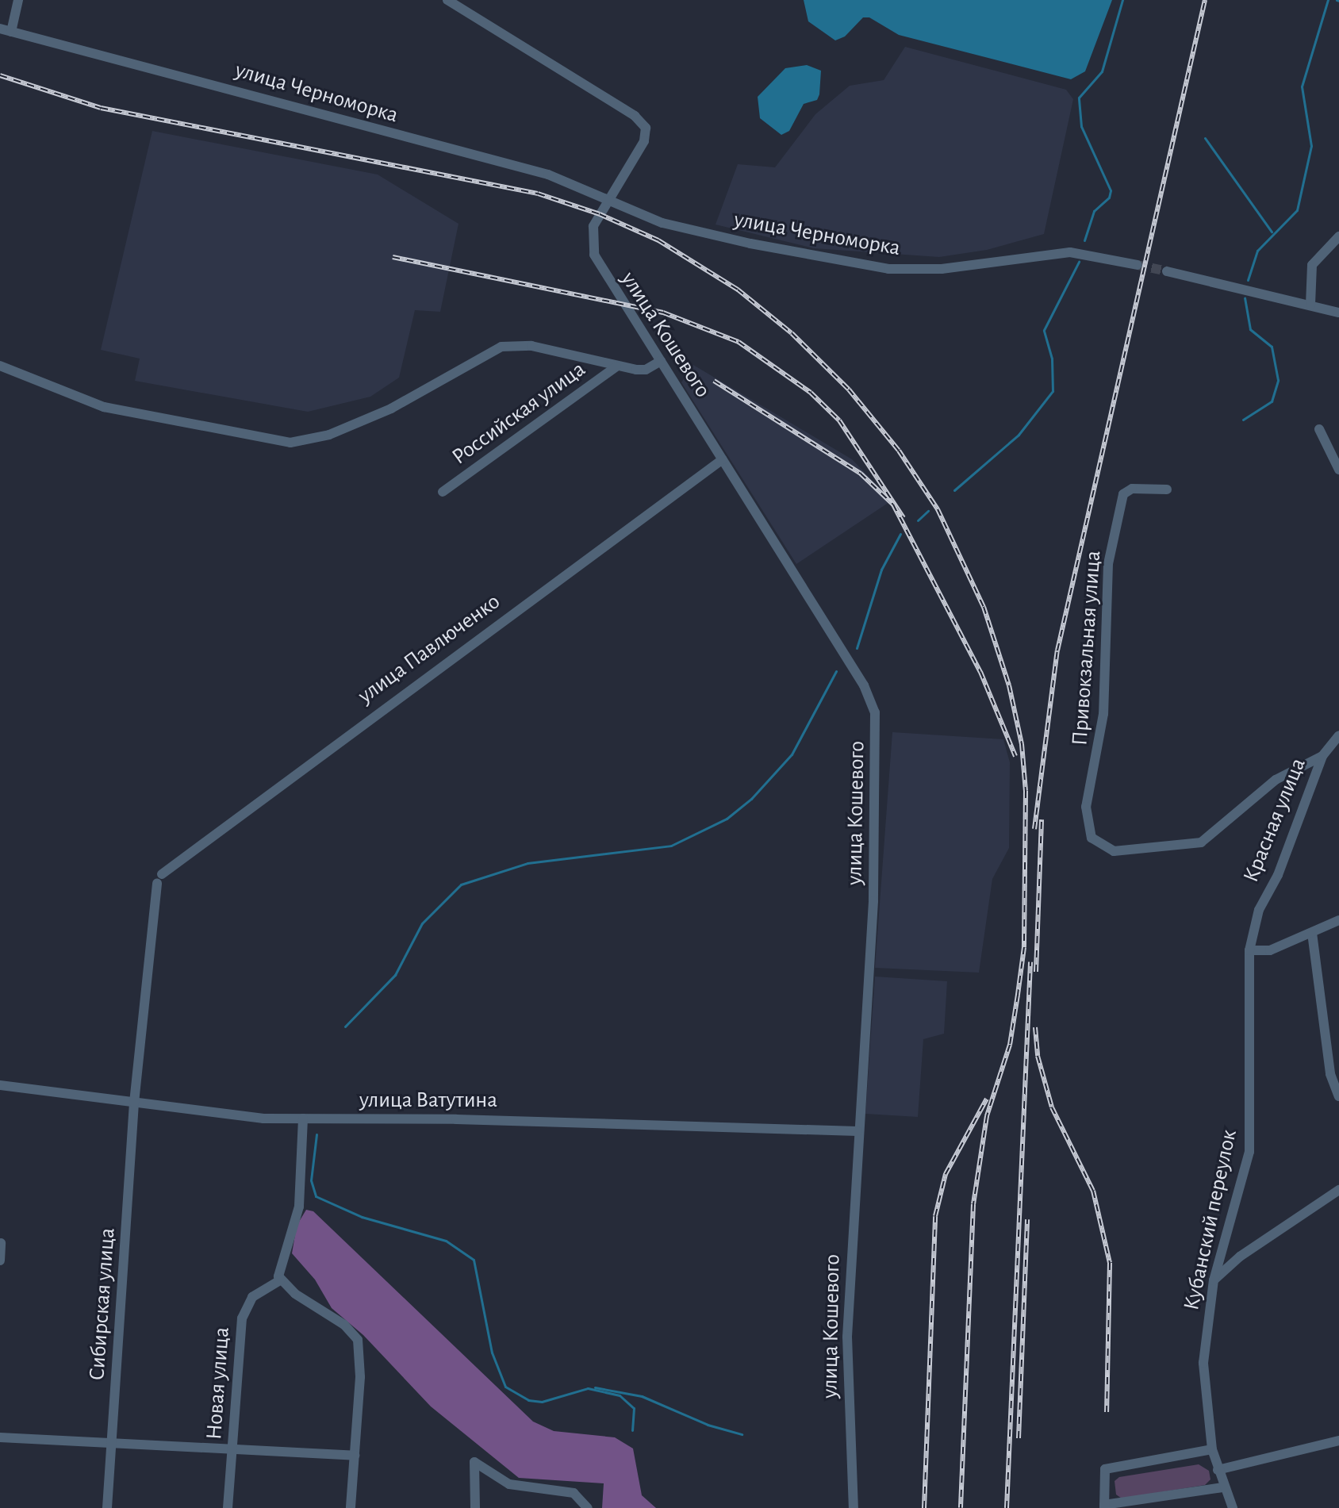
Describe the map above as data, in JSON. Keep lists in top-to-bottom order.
{
  "streets": {
    "street": [
      "улица Черноморка",
      "улица Кошевого",
      "Российская улица",
      "Привокзальная улица",
      "улица Павлюченко",
      "Красная улица",
      "улица Ватутина",
      "Кубанский переулок",
      "Сибирская улица",
      "Новая улица"
    ]
  },
  "crossings": [
    ["улица Черноморка", "улица Кошевого"],
    ["улица Кошевого", "улица Павлюченко"],
    ["улица Кошевого", "улица Ватутина"],
    ["Привокзальная улица", "Красная улица"],
    ["улица Павлюченко", "улица Ватутина"],
    ["улица Павлюченко", "Сибирская улица"],
    ["Красная улица", "Кубанский переулок"],
    ["улица Ватутина", "Сибирская улица"]
  ]
}
